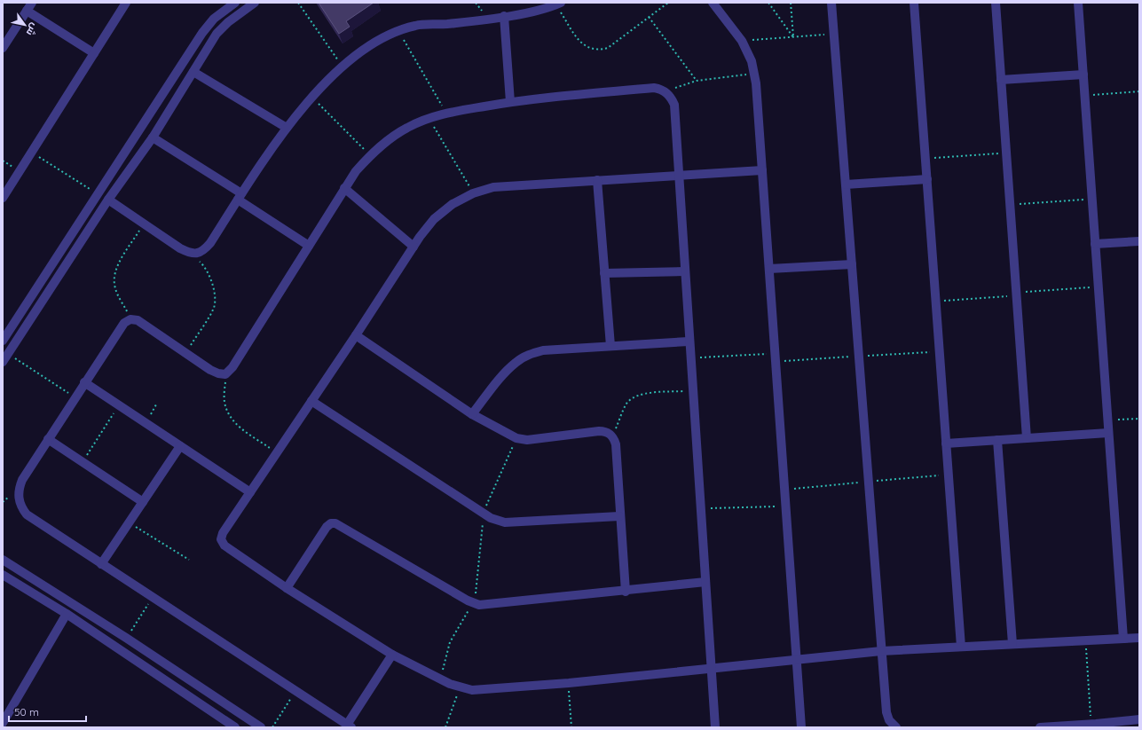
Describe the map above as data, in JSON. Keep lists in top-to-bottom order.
{
  "scale_bar": "50 m",
  "north": "bottom right"
}
